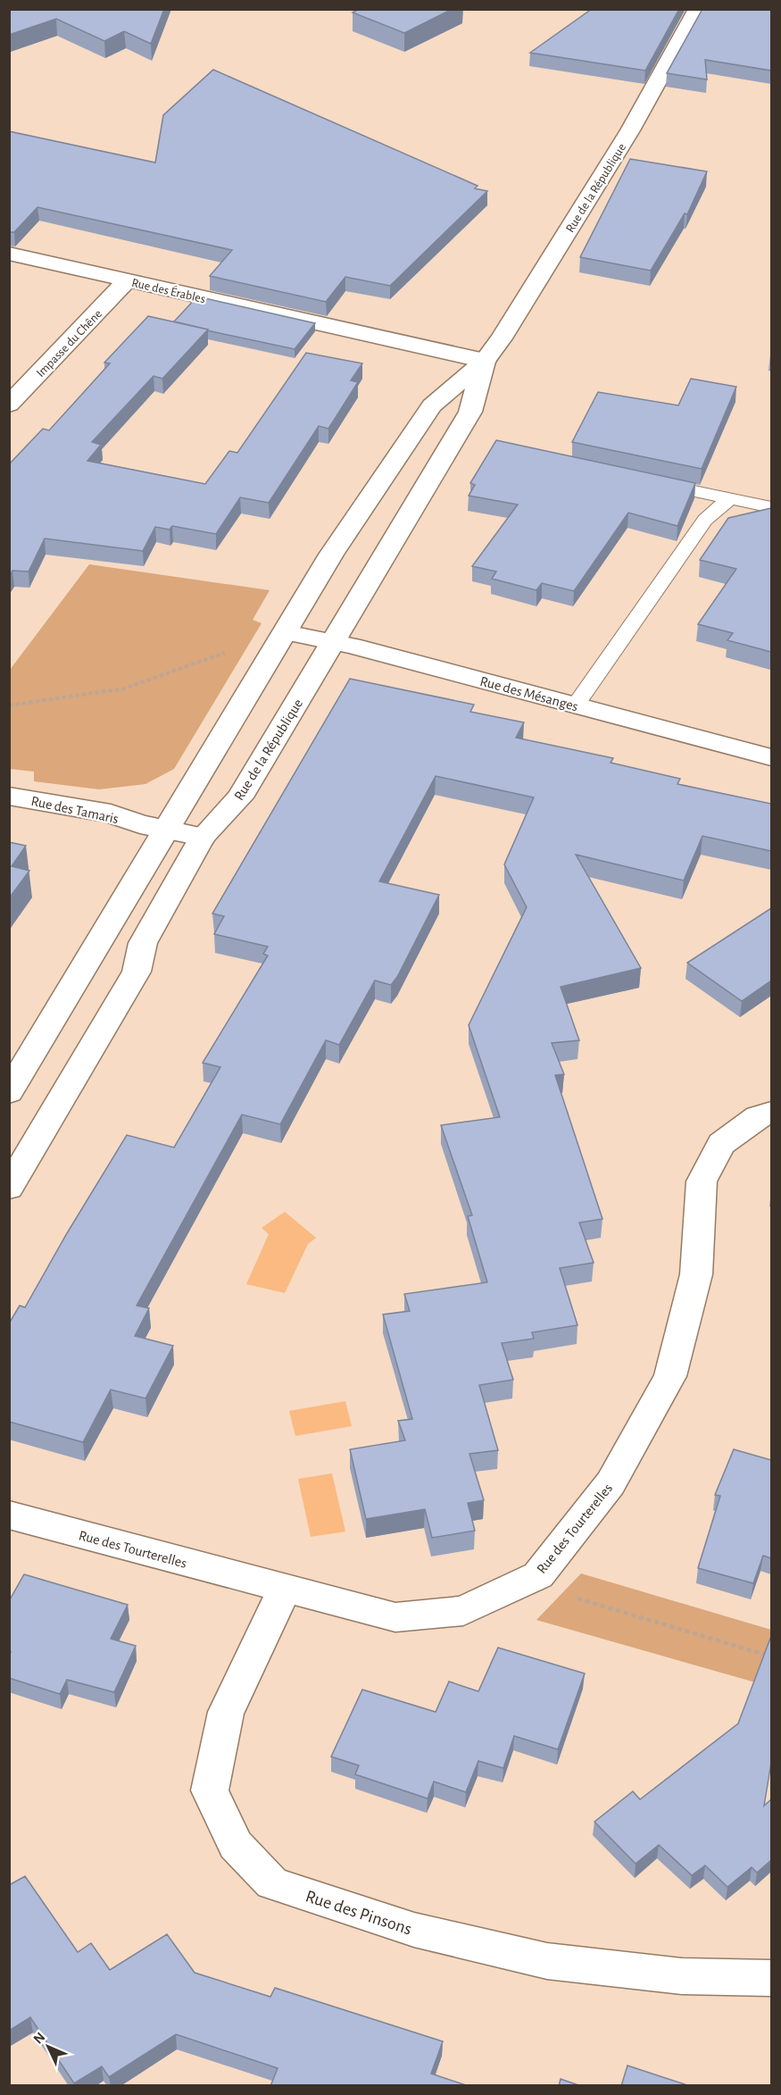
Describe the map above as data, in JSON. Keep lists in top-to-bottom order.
{
  "streets": {
    "street": [
      "Rue de la République",
      "Rue des Érables",
      "Impasse du Chêne",
      "Rue des Mésanges",
      "Rue des Tamaris",
      "Rue des Tourterelles",
      "Rue des Pinsons"
    ]
  },
  "crossings": [
    ["Rue de la République", "Rue des Érables"],
    ["Rue de la République", "Rue des Mésanges"],
    ["Rue de la République", "Rue des Tamaris"],
    ["Rue des Érables", "Impasse du Chêne"],
    ["Rue des Tourterelles", "Rue des Pinsons"]
  ],
  "north": "top left"
}
